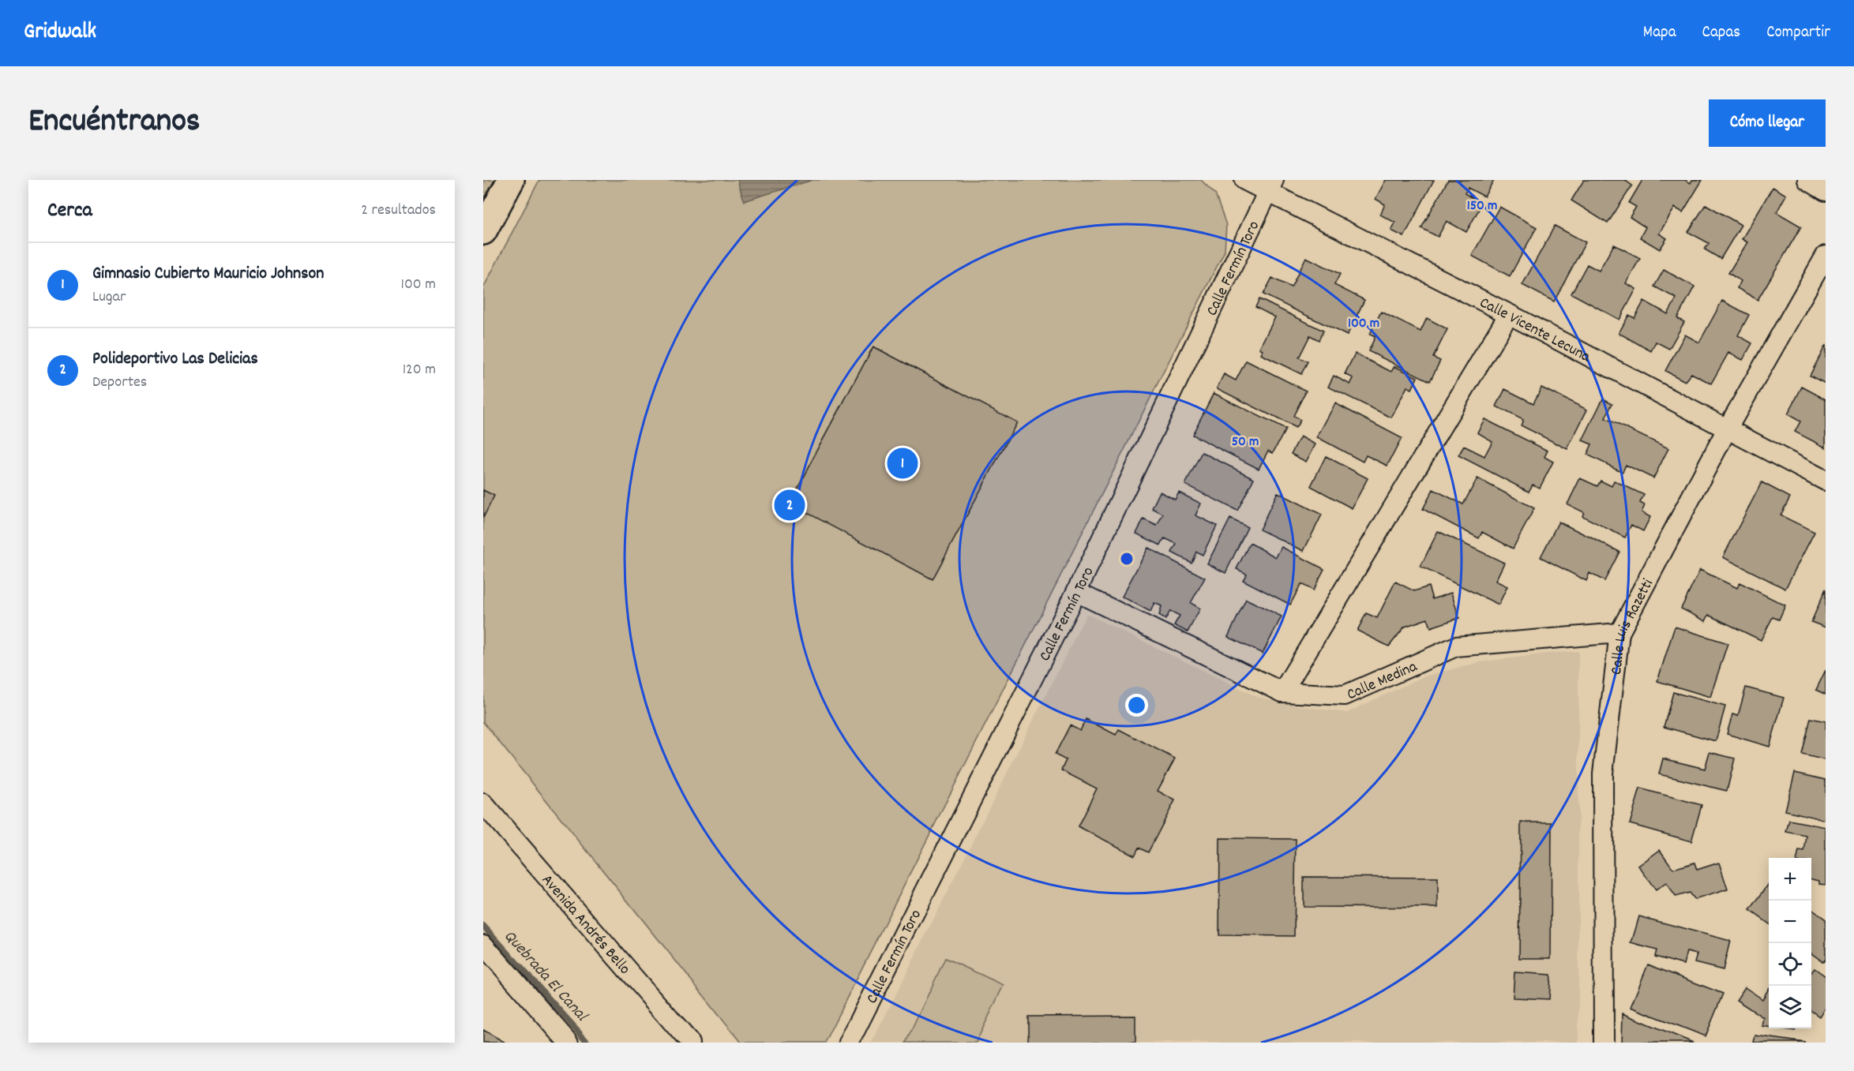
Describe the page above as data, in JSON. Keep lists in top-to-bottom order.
{
  "streets": {
    "street": [
      "Calle Fermín Toro",
      "Calle Vicente Lecuna",
      "Calle Luis Razetti",
      "Calle Medina",
      "Avenida Andrés Bello"
    ]
  },
  "crossings": [
    ["Calle Fermín Toro", "Calle Vicente Lecuna"],
    ["Calle Fermín Toro", "Calle Medina"],
    ["Calle Vicente Lecuna", "Calle Luis Razetti"],
    ["Calle Luis Razetti", "Calle Medina"]
  ],
  "water": ["Quebrada El Canal"],
  "page": {
    "header": "Gridwalk",
    "nav": ["Mapa", "Capas", "Compartir"],
    "title": "Encuéntranos",
    "buttons": "Cómo llegar",
    "heading": ["Cerca", "2 resultados"],
    "list": [
      {
        "mark": "1",
        "name": "Gimnasio Cubierto Mauricio Johnson",
        "note": "Lugar",
        "value": "100 m"
      },
      {
        "mark": "2",
        "name": "Polideportivo Las Delicias",
        "note": "Deportes",
        "value": "120 m"
      }
    ],
    "pins": ["1", "2"],
    "map_buttons": ["+", "−"]
  },
  "rings": ["150 m", "100 m", "50 m"]
}
